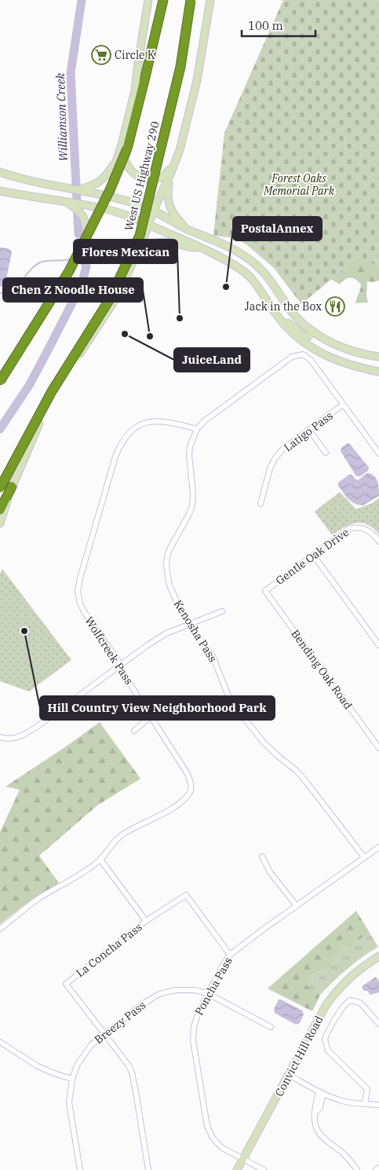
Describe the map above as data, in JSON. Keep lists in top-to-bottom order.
{
  "streets": {
    "highway": ["West US Highway 290"],
    "main road": ["Convict Hill Road"],
    "street": [
      "Latigo Pass",
      "Gentle Oak Drive",
      "Kenosha Pass",
      "Wolfcreek Pass",
      "Bending Oak Road",
      "La Concha Pass",
      "Poncha Pass",
      "Breezy Pass"
    ]
  },
  "crossings": [
    ["Latigo Pass", "Kenosha Pass"],
    ["Gentle Oak Drive", "Bending Oak Road"],
    ["Kenosha Pass", "Wolfcreek Pass"],
    ["Kenosha Pass", "Poncha Pass"],
    ["La Concha Pass", "Poncha Pass"],
    ["La Concha Pass", "Breezy Pass"],
    ["Poncha Pass", "Breezy Pass"],
    ["Poncha Pass", "Convict Hill Road"]
  ],
  "water": ["Williamson Creek"],
  "parks": ["Forest Oaks Memorial Park"],
  "places": {
    "supermarket": ["Circle K"],
    "other": [
      "PostalAnnex",
      "Flores Mexican",
      "JuiceLand",
      "Chen Z Noodle House",
      "Hill Country View Neighborhood Park"
    ],
    "restaurant": ["Jack in the Box"]
  },
  "scale_bar": "100 m"
}
